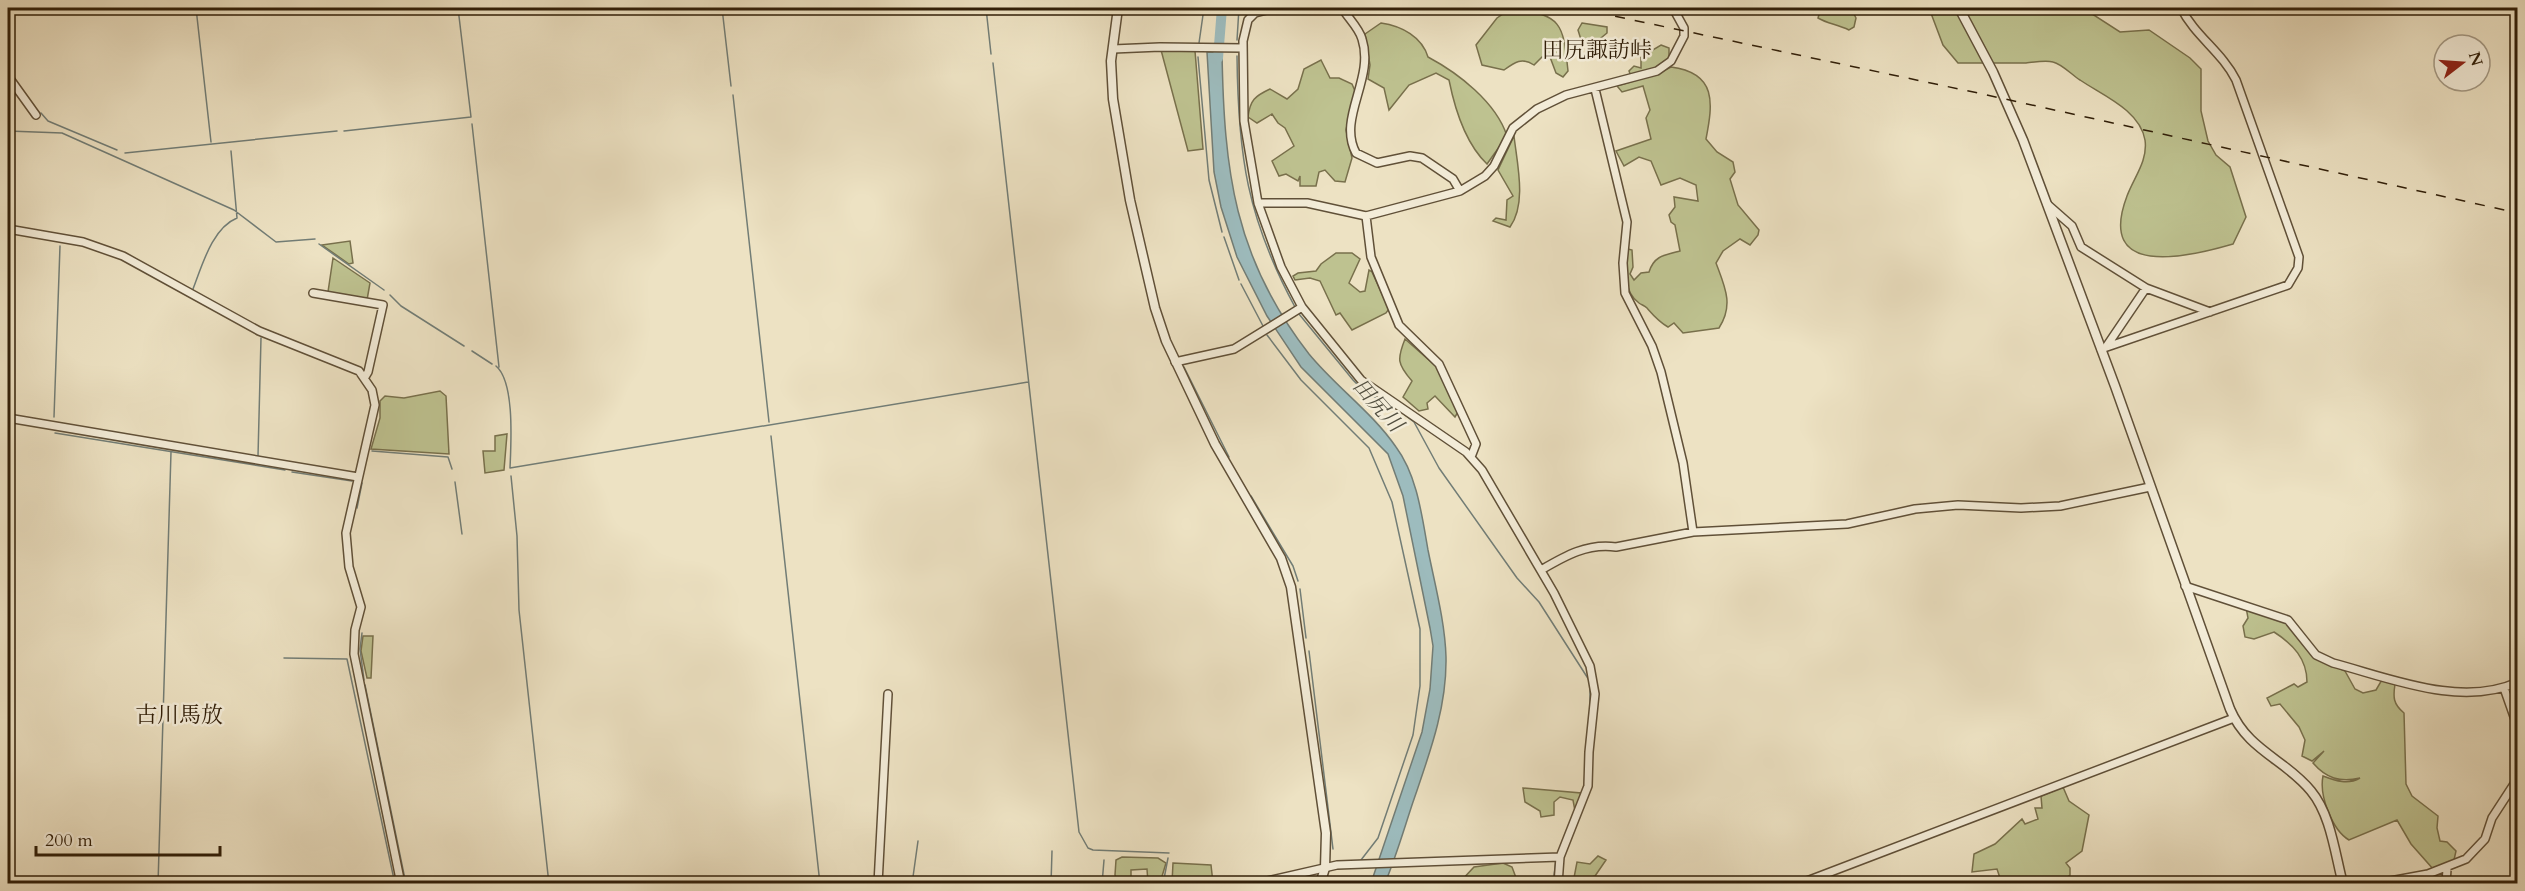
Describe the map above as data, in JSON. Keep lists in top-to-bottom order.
{
  "districts": ["田尻諏訪峠", "古川馬放"],
  "water": ["田尻川"],
  "scale_bar": "200 m",
  "north": "right"
}
